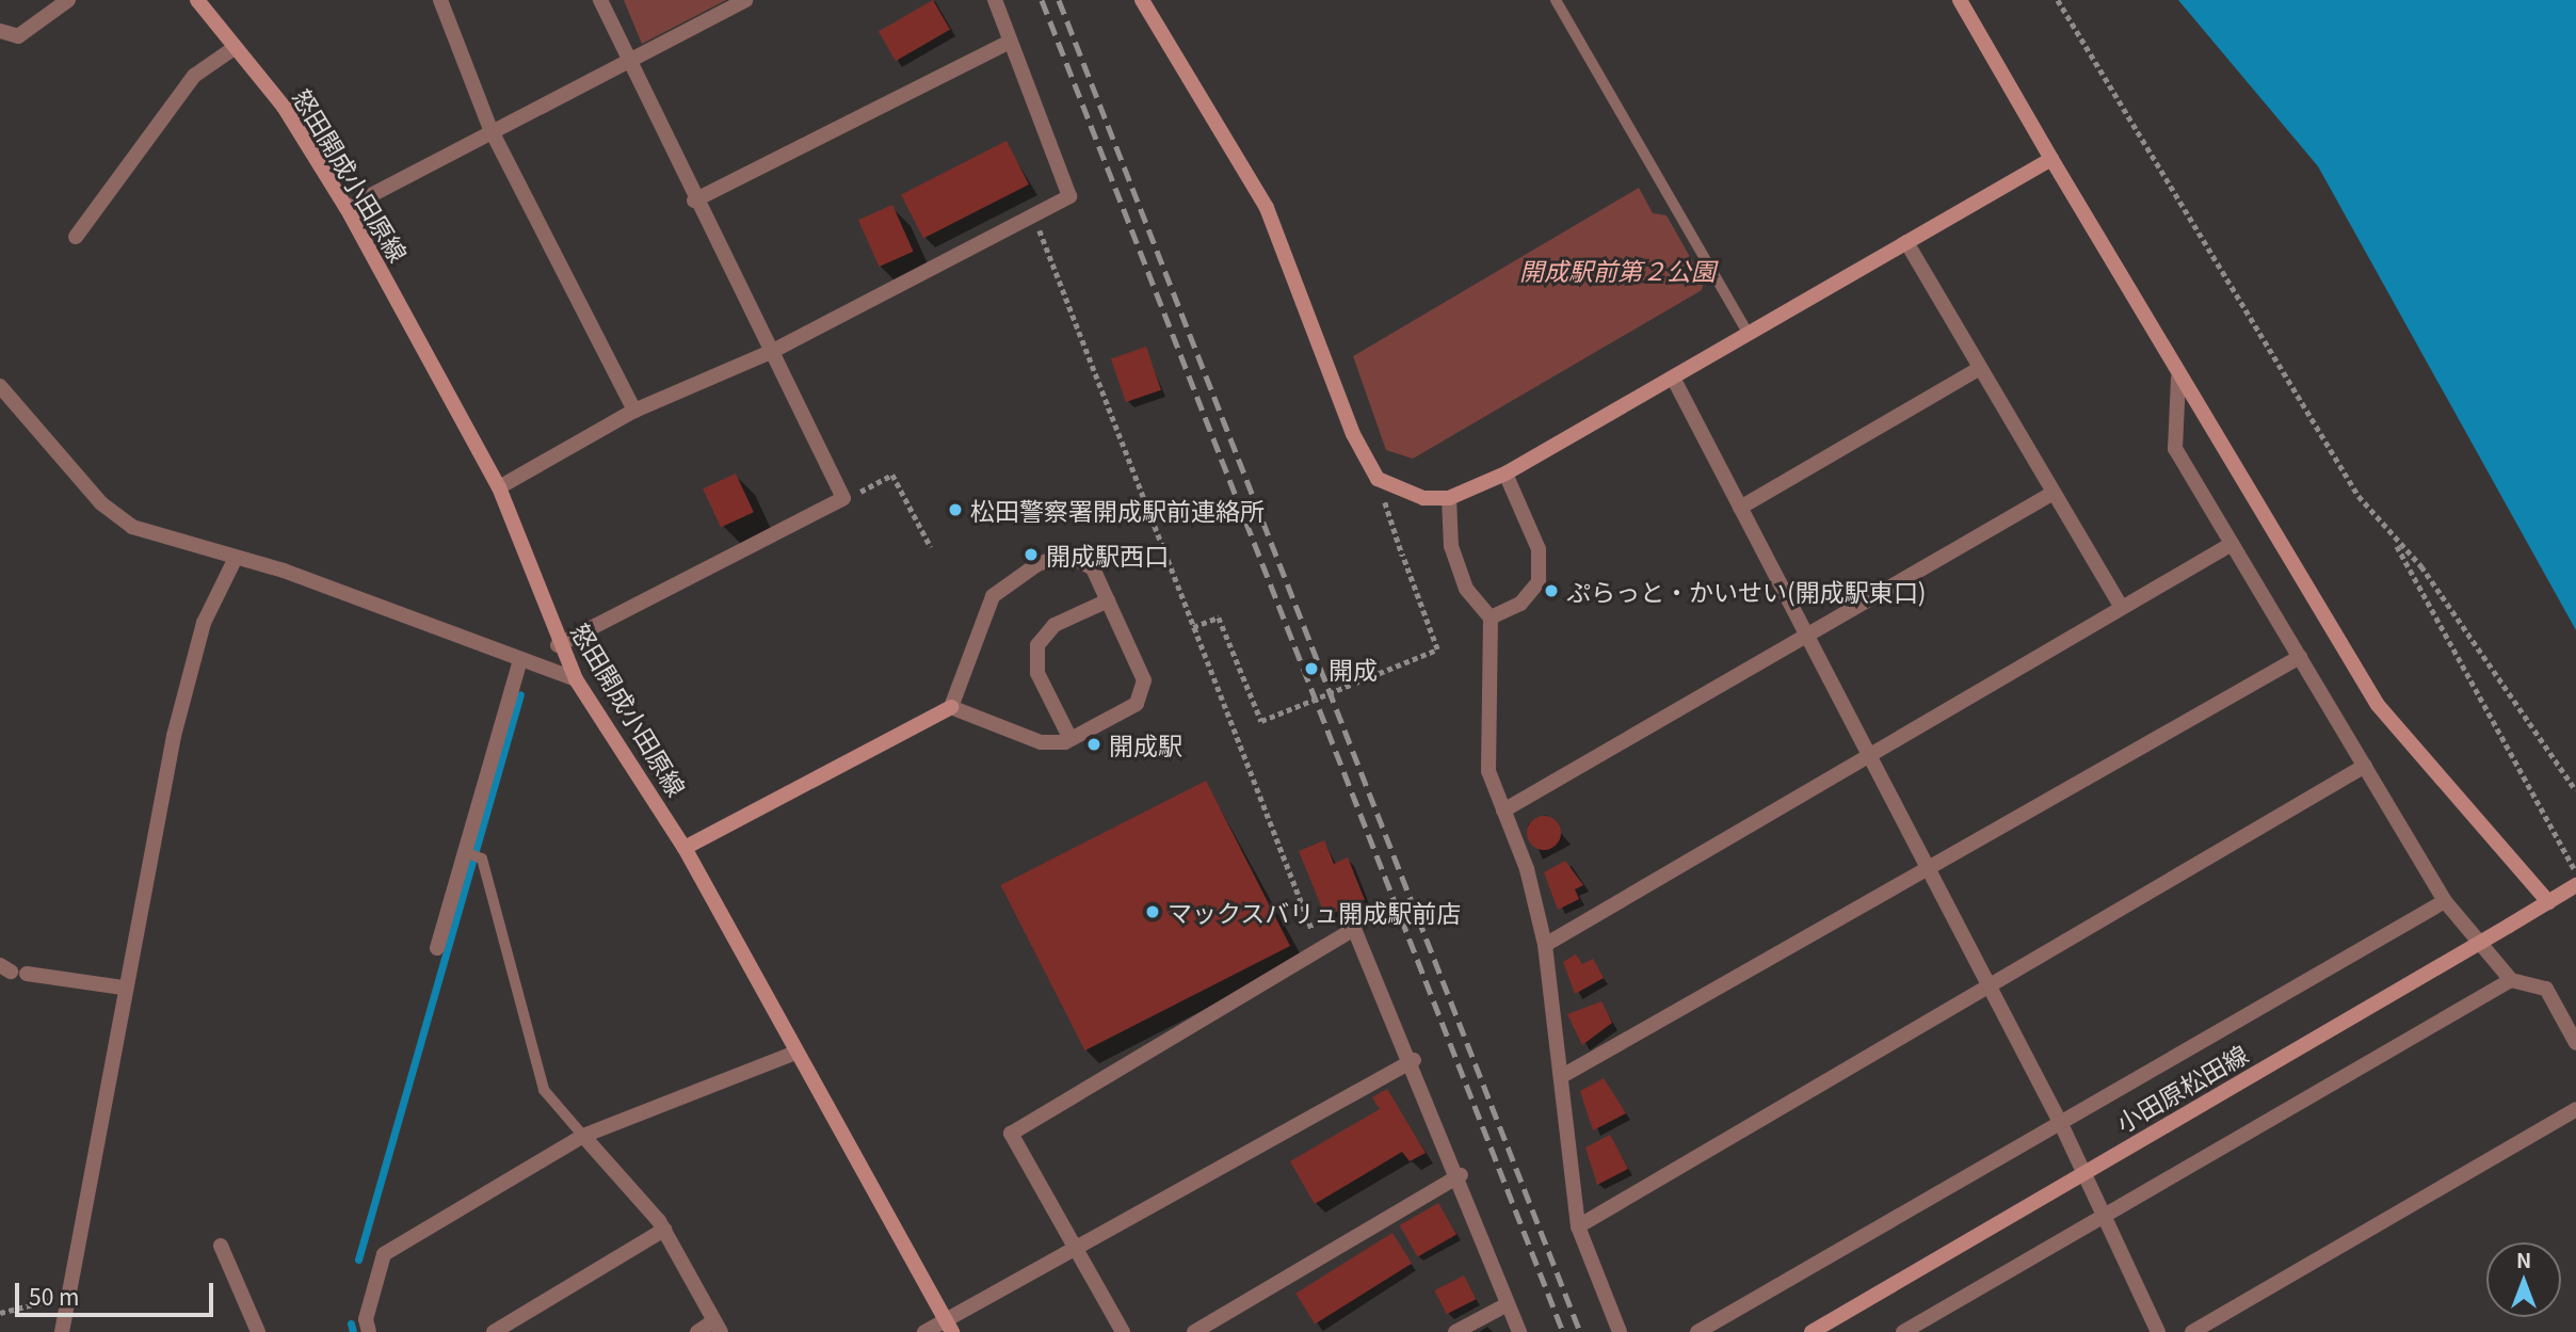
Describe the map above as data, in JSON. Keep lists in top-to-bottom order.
{
  "streets": {
    "street": ["怒田開成小田原線", "小田原松田線"]
  },
  "parks": ["開成駅前第２公園"],
  "places": [
    "松田警察署開成駅前連絡所",
    "開成駅西口",
    "ぷらっと・かいせい(開成駅東口)",
    "開成",
    "開成駅",
    "マックスバリュ開成駅前店"
  ],
  "scale_bar": "50 m",
  "north": "top"
}
